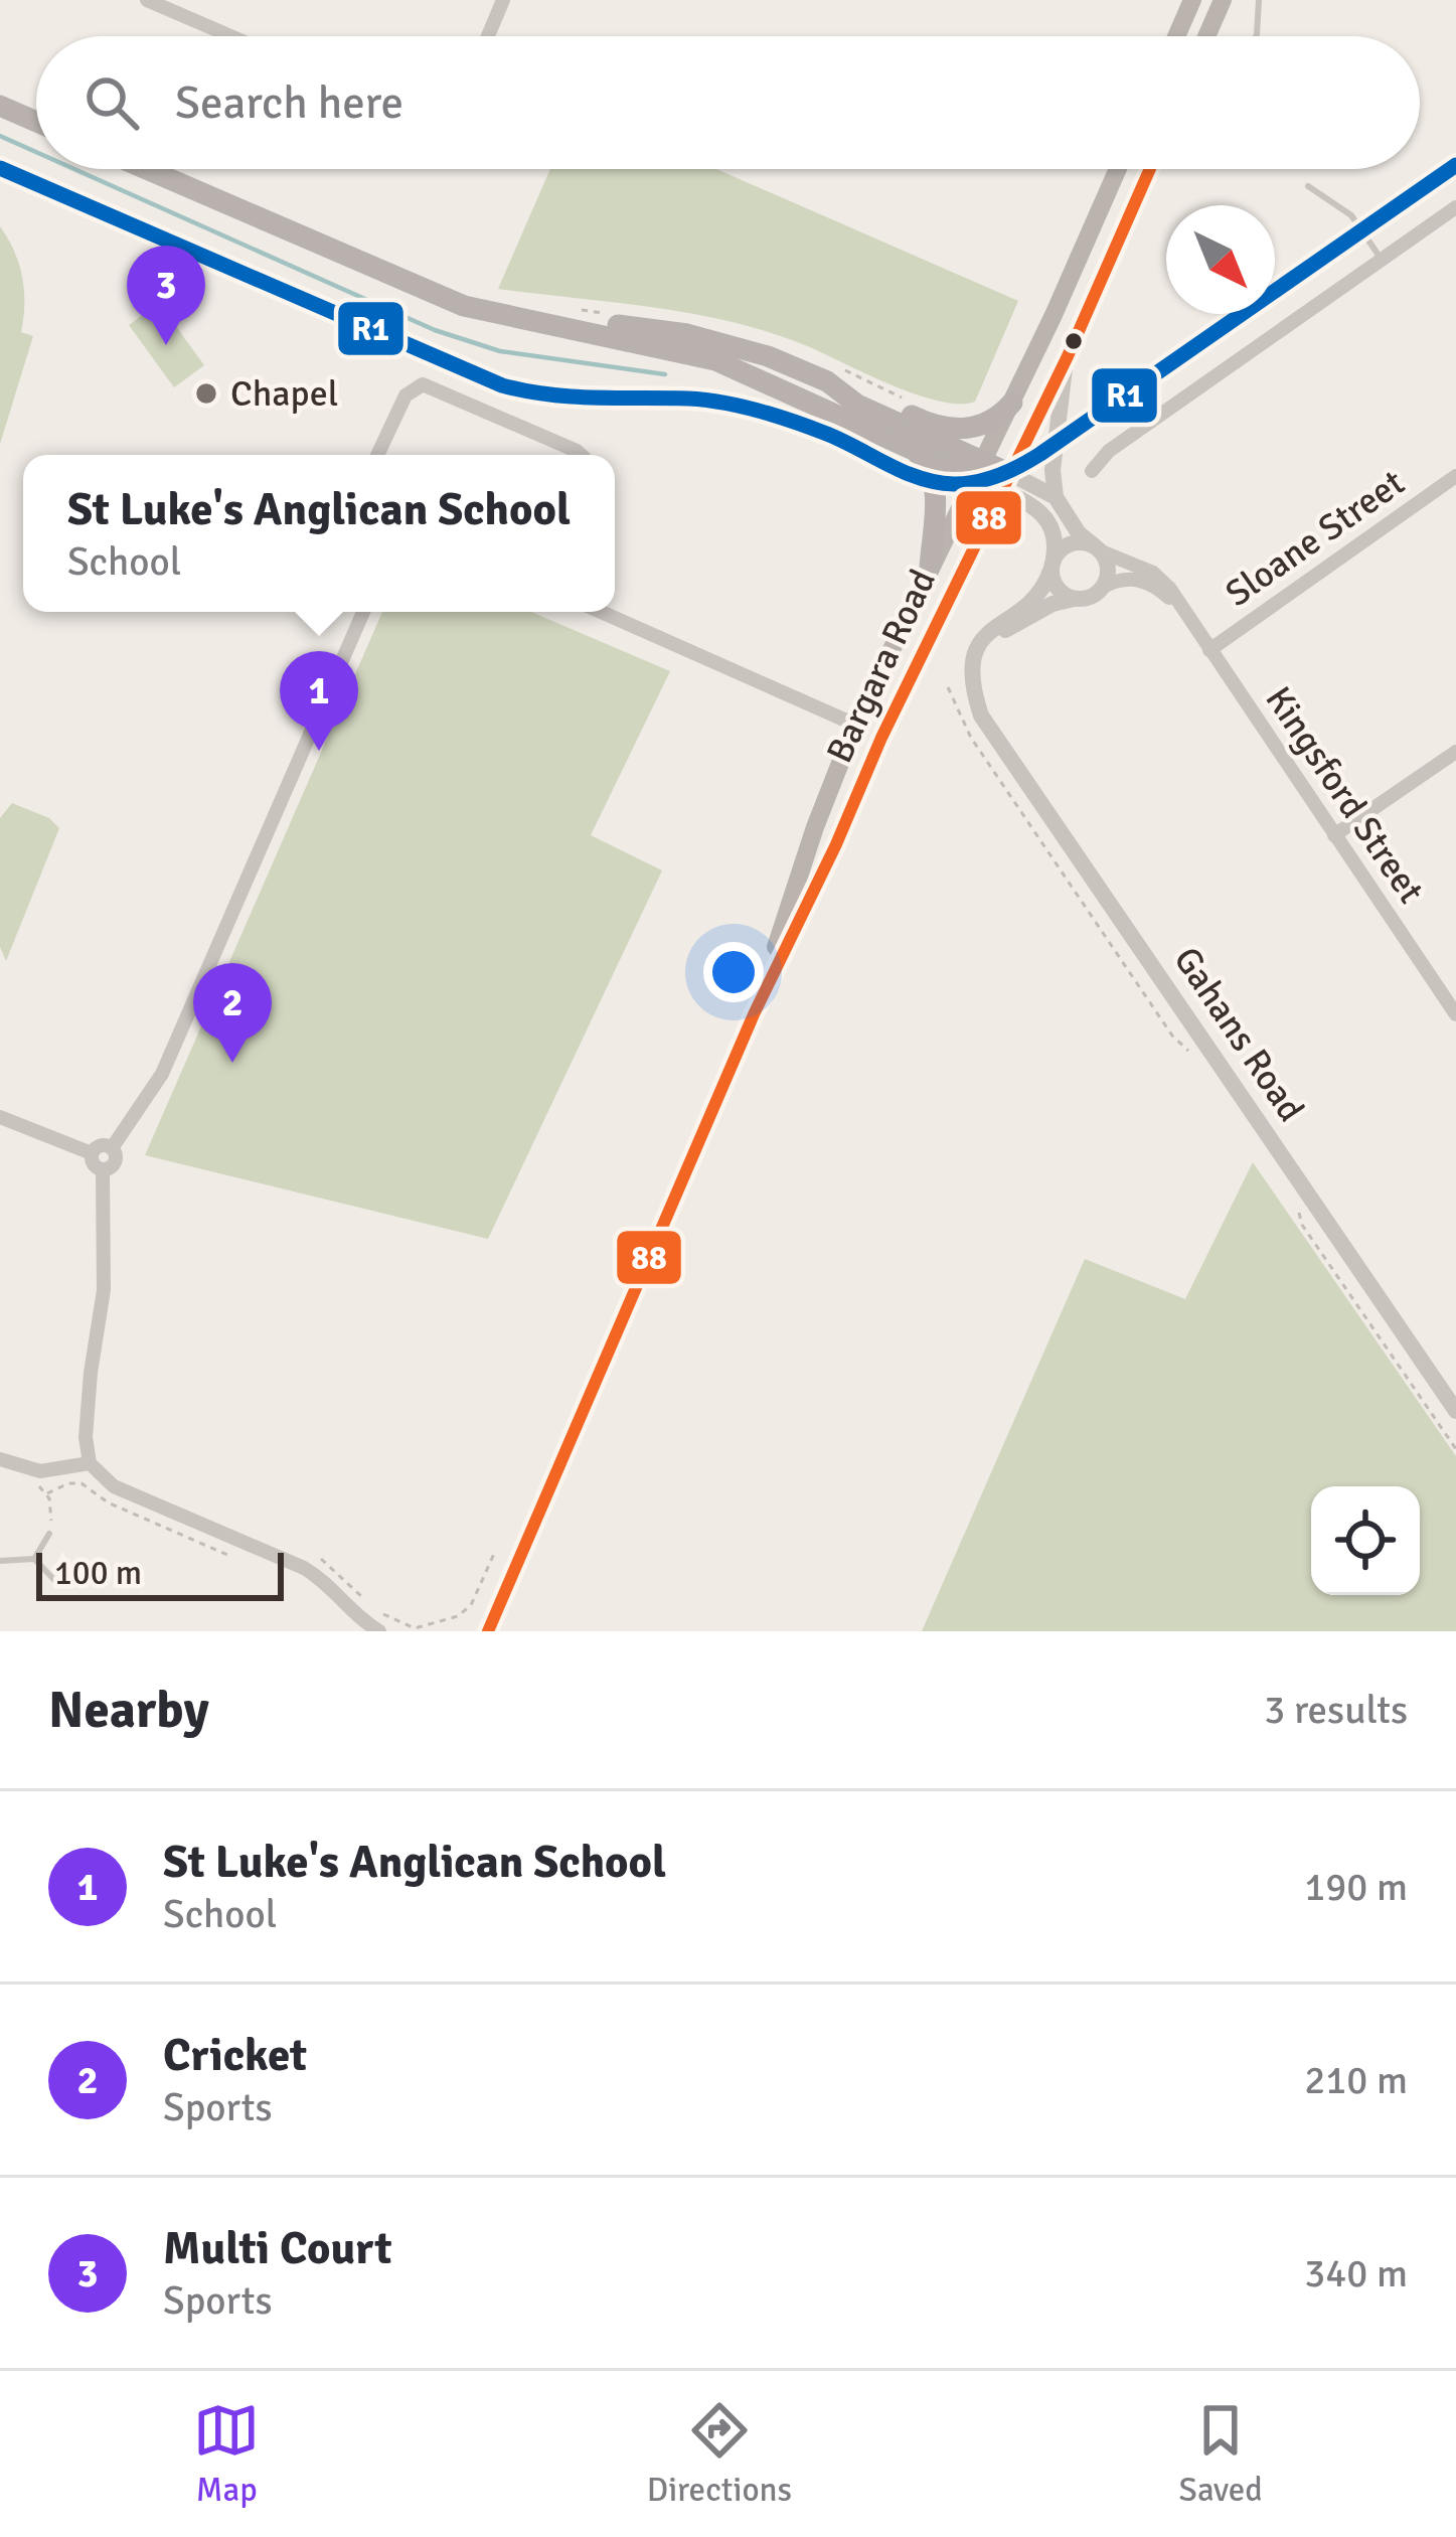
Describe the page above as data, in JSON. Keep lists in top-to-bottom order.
{
  "streets": {
    "main road": ["Bargara Road"],
    "street": ["Sloane Street", "Kingsford Street", "Gahans Road"]
  },
  "crossings": [
    ["Sloane Street", "Kingsford Street"]
  ],
  "places": ["Chapel"],
  "lines": ["transit line R1", "transit line 88"],
  "scale_bar": "100 m",
  "north": "bottom right",
  "page": {
    "search": "Search here",
    "pins": ["3", "1", "2"],
    "popup": ["St Luke's Anglican School", "School"],
    "scale": "100 m",
    "heading": ["Nearby", "3 results"],
    "list": [
      {
        "mark": "1",
        "name": "St Luke's Anglican School",
        "note": "School",
        "value": "190 m"
      },
      {
        "mark": "2",
        "name": "Cricket",
        "note": "Sports",
        "value": "210 m"
      },
      {
        "mark": "3",
        "name": "Multi Court",
        "note": "Sports",
        "value": "340 m"
      }
    ],
    "nav": ["Map", "Directions", "Saved"]
  }
}
